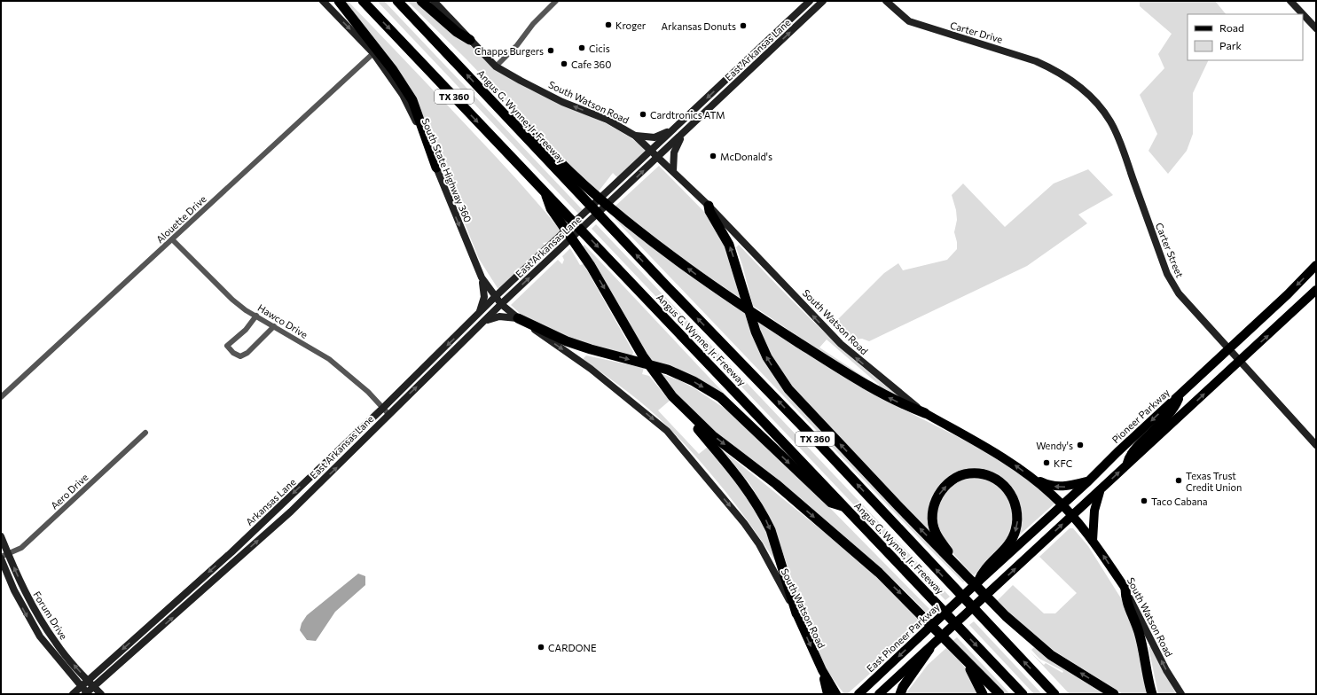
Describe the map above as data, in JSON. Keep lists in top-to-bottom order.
{
  "streets": {
    "highway": ["TX 360", "Angus G. Wynne, Jr. Freeway"],
    "main road": [
      "Carter Drive",
      "East Arkansas Lane",
      "South Watson Road",
      "South State Highway 360",
      "Carter Street",
      "Pioneer Parkway",
      "Arkansas Lane",
      "Forum Drive",
      "East Pioneer Parkway"
    ],
    "street": ["Alouette Drive", "Hawco Drive", "Aero Drive"]
  },
  "crossings": [
    ["Carter Drive", "Carter Street"],
    ["East Arkansas Lane", "South Watson Road"],
    ["East Arkansas Lane", "South State Highway 360"],
    ["East Arkansas Lane", "Hawco Drive"],
    ["East Arkansas Lane", "Arkansas Lane"],
    ["South Watson Road", "South State Highway 360"],
    ["South Watson Road", "Pioneer Parkway"],
    ["South State Highway 360", "Alouette Drive"],
    ["Alouette Drive", "Hawco Drive"],
    ["Carter Street", "Pioneer Parkway"],
    ["Hawco Drive", "Arkansas Lane"],
    ["Pioneer Parkway", "East Pioneer Parkway"],
    ["Aero Drive", "Forum Drive"],
    ["Arkansas Lane", "Forum Drive"]
  ],
  "one_way": ["South State Highway 360"],
  "places": [
    "Kroger",
    "Arkansas Donuts",
    "Cicis",
    "Chapps Burgers",
    "Cafe 360",
    "Cardtronics ATM",
    "McDonald's",
    "Wendy's",
    "KFC",
    "Texas Trust Credit Union",
    "Taco Cabana",
    "CARDONE"
  ],
  "legend": ["Road", "Park"]
}
